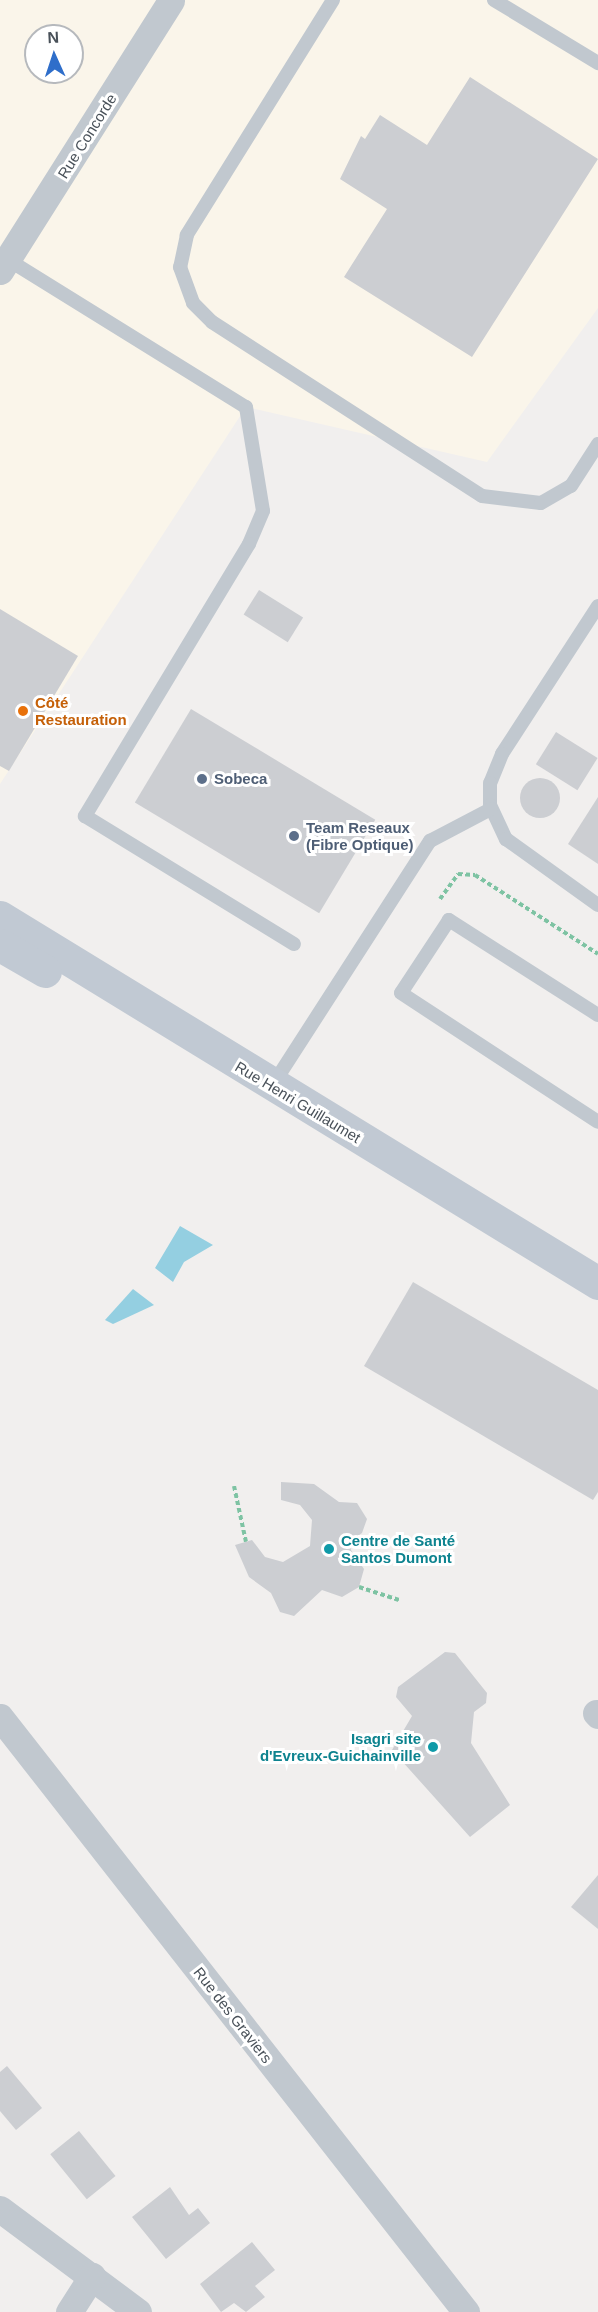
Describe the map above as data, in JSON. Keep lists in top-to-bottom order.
{
  "streets": {
    "main road": ["Rue Henri Guillaumet"],
    "street": ["Rue Concorde", "Rue des Graviers"]
  },
  "places": [
    "Côté Restauration",
    "Sobeca",
    "Team Reseaux (Fibre Optique)",
    "Centre de Santé Santos Dumont",
    "Isagri site d'Evreux-Guichainville"
  ],
  "north": "top"
}
